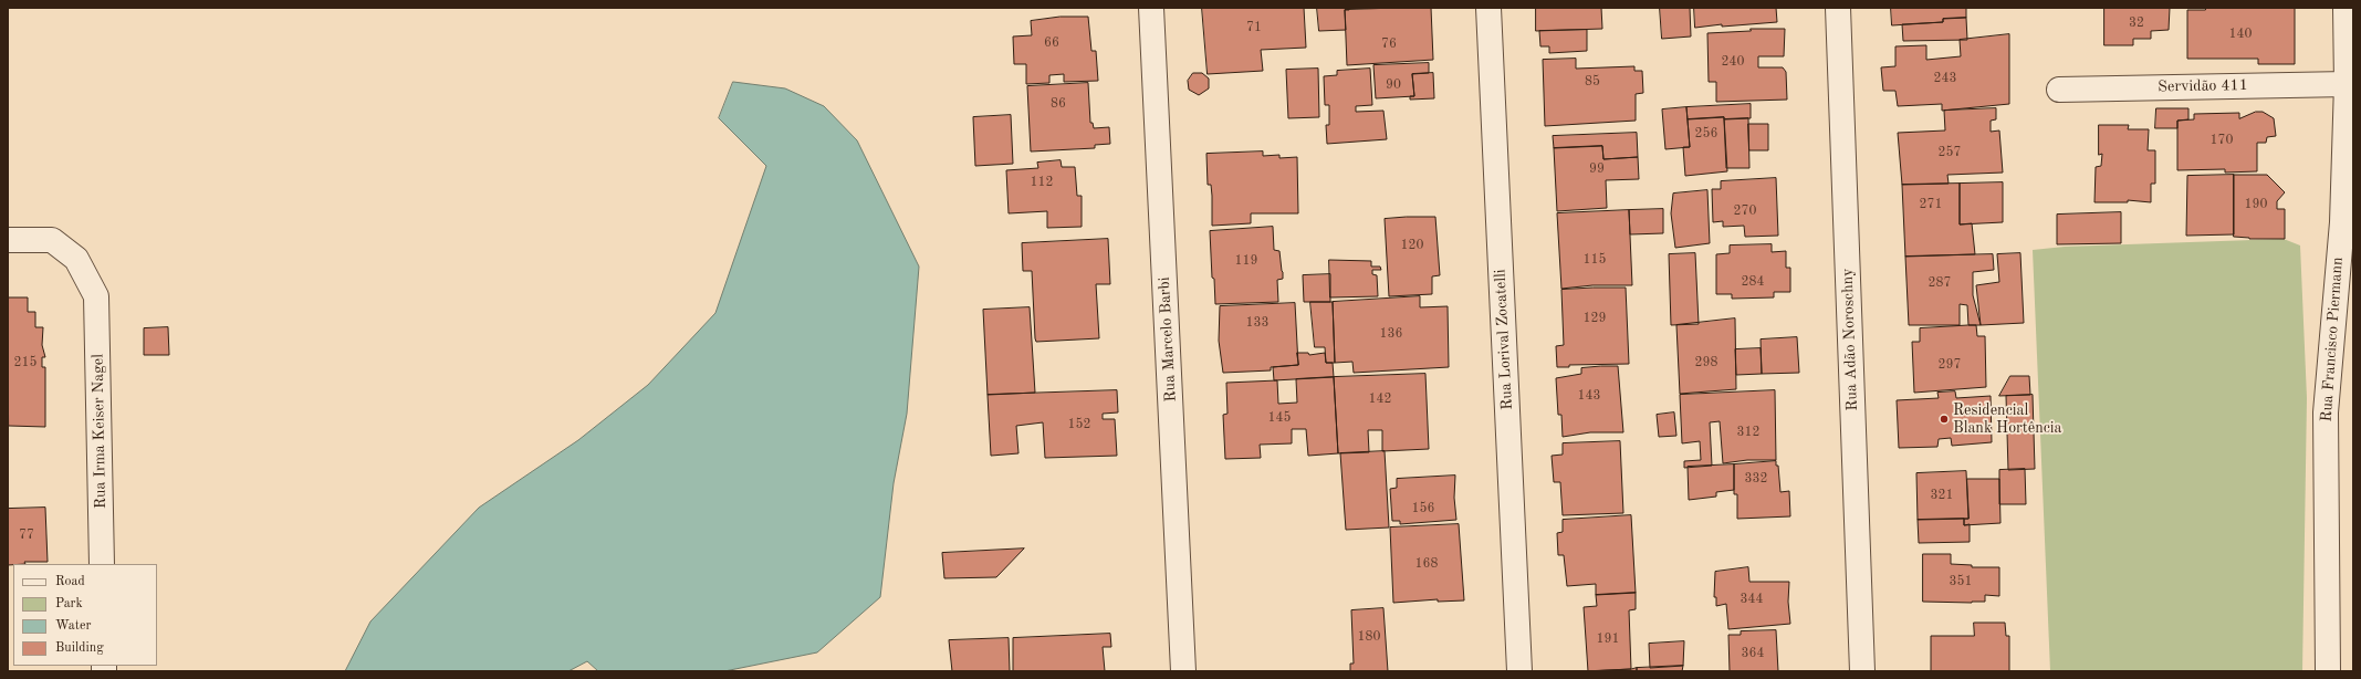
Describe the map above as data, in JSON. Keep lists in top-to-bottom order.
{
  "streets": {
    "street": [
      "Servidão 411",
      "Rua Marcelo Barbi",
      "Rua Lorival Zocatelli",
      "Rua Adão Noroschny",
      "Rua Francisco Piermann",
      "Rua Irma Keiser Nagel"
    ]
  },
  "crossings": [
    ["Servidão 411", "Rua Francisco Piermann"]
  ],
  "places": ["Residencial Blank Hortência"],
  "house_numbers": [
    "32",
    "71",
    "140",
    "66",
    "76",
    "240",
    "243",
    "85",
    "90",
    "86",
    "256",
    "170",
    "257",
    "99",
    "112",
    "271",
    "190",
    "270",
    "120",
    "115",
    "119",
    "284",
    "287",
    "129",
    "133",
    "136",
    "215",
    "298",
    "297",
    "143",
    "142",
    "145",
    "152",
    "312",
    "332",
    "321",
    "156",
    "77",
    "168",
    "351",
    "344",
    "180",
    "191",
    "364"
  ],
  "legend": [
    "Road",
    "Park",
    "Water",
    "Building"
  ]
}
